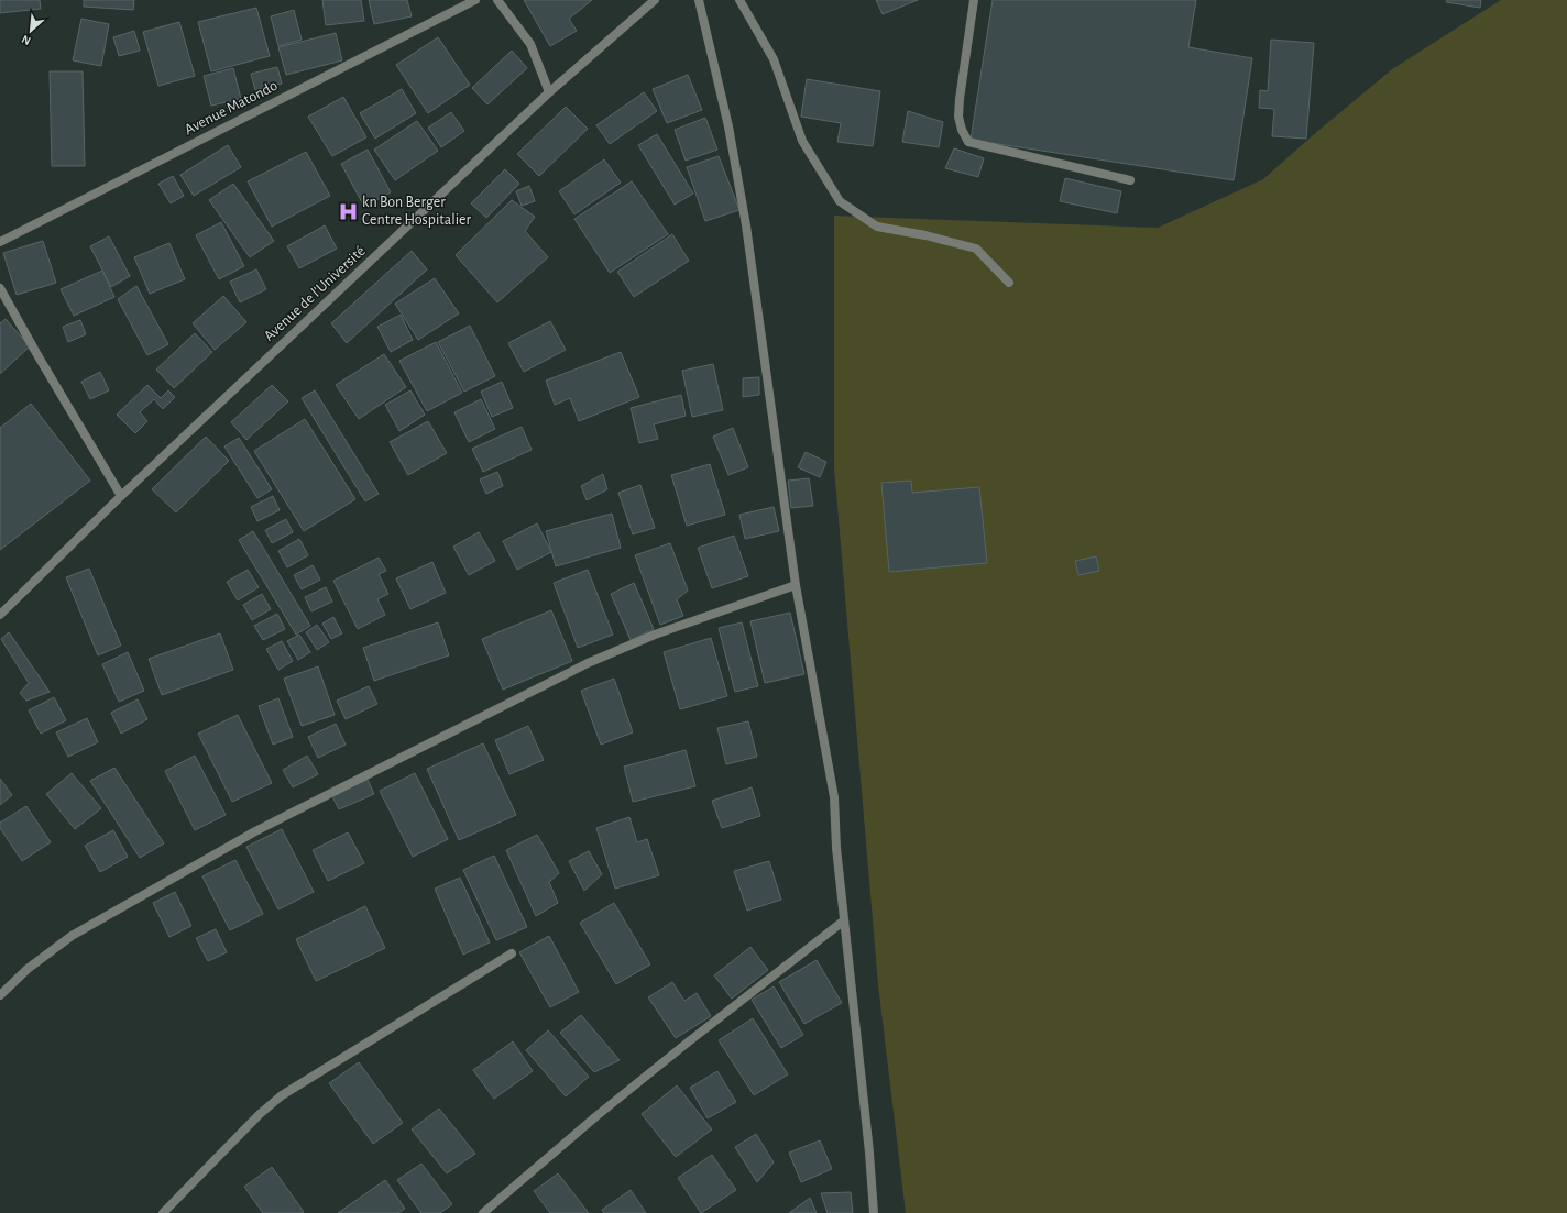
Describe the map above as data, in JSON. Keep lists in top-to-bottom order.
{
  "streets": {
    "street": ["Avenue Matondo", "Avenue de l'Université"]
  },
  "places": {
    "hospital": ["kn Bon Berger Centre Hospitalier"]
  },
  "north": "bottom left"
}
